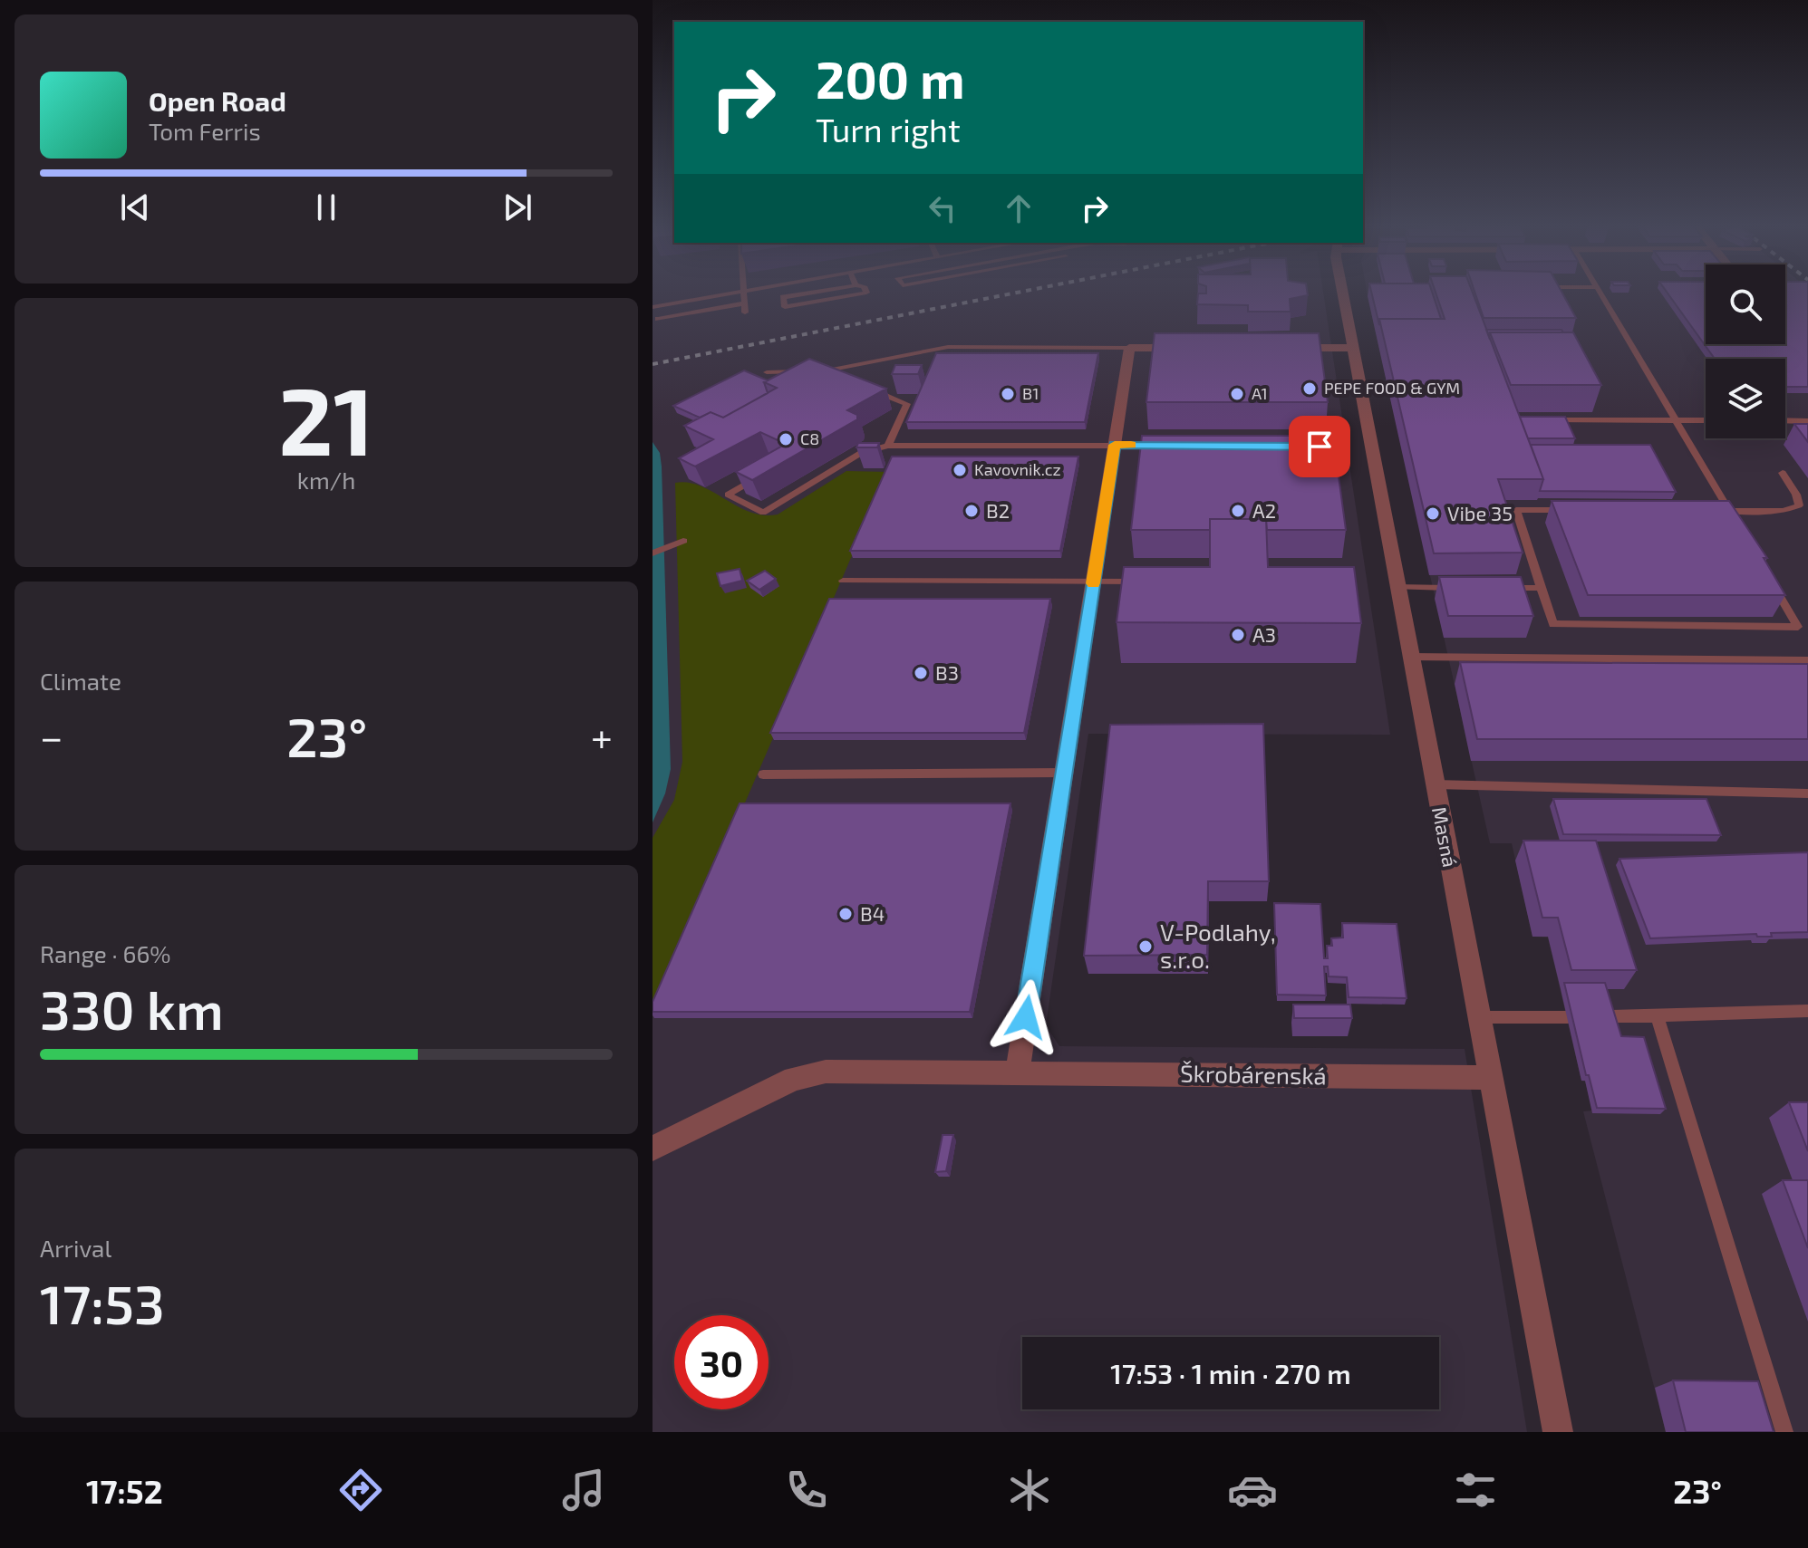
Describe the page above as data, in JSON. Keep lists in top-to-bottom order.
{
  "streets": {
    "street": ["Masná", "Škrobárenská"]
  },
  "crossings": [
    ["Masná", "Škrobárenská"]
  ],
  "places": [
    "PEPE FOOD & GYM",
    "B1",
    "A1",
    "C8",
    "Kavovnik.cz",
    "B2",
    "A2",
    "Vibe 35",
    "A3",
    "B3",
    "B4",
    "V-Podlahy, s.r.o."
  ],
  "page": {
    "turn": ["200 m", "Turn right"],
    "song": ["Open Road", "Tom Ferris"],
    "tile": [
      ["21", "km/h"],
      "Climate",
      ["Range · 66%", "330 km"],
      ["Arrival", "17:53"]
    ],
    "heat": ["−", "23°", "+"],
    "limit": "30",
    "trip": "17:53 · 1 min · 270 m",
    "tabs": ["17:52", "23°"]
  }
}
